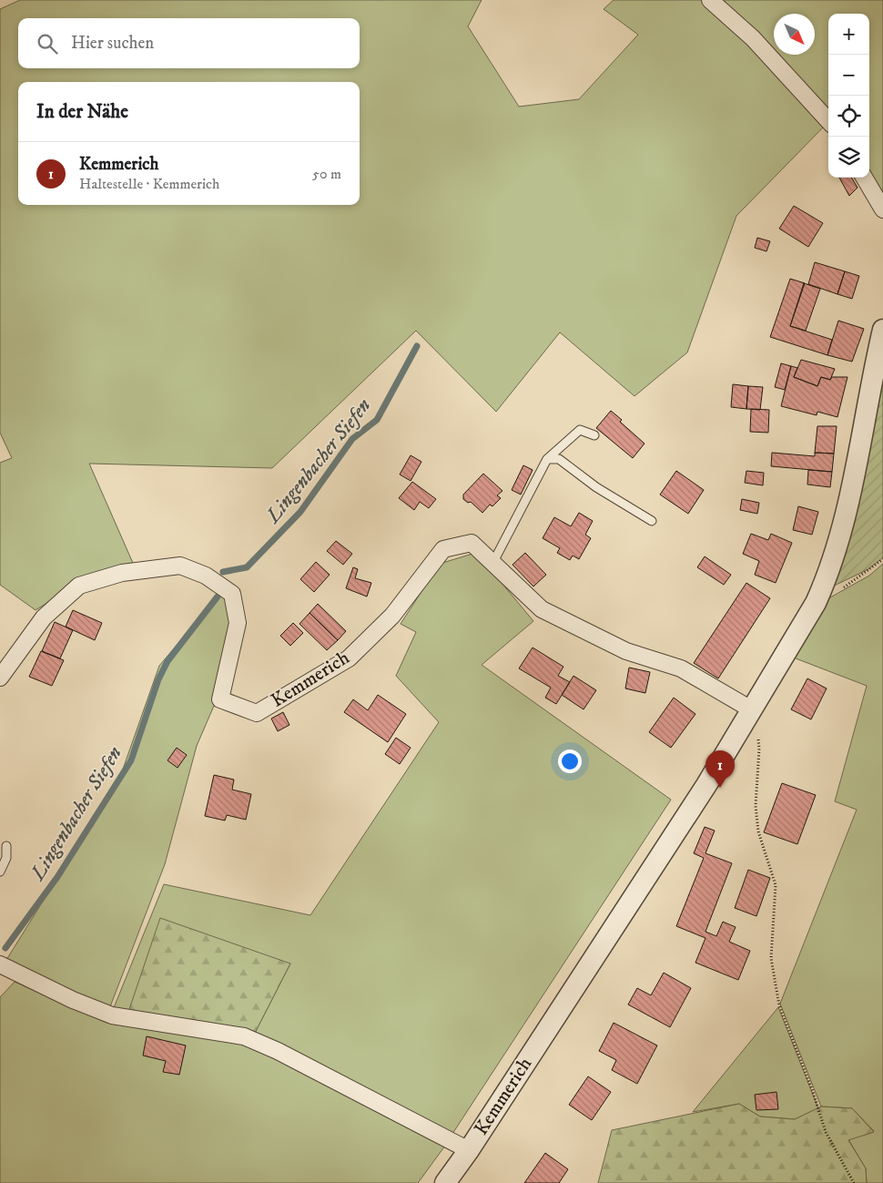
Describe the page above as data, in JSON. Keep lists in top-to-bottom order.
{
  "streets": {
    "street": ["Kemmerich"]
  },
  "water": ["Lingenbacher Siefen"],
  "north": "bottom right",
  "page": {
    "map_buttons": ["+", "−"],
    "search": "Hier suchen",
    "heading": "In der Nähe",
    "list": [
      {
        "mark": "1",
        "name": "Kemmerich",
        "note": "Haltestelle · Kemmerich",
        "value": "50 m"
      }
    ],
    "pins": "1"
  }
}
